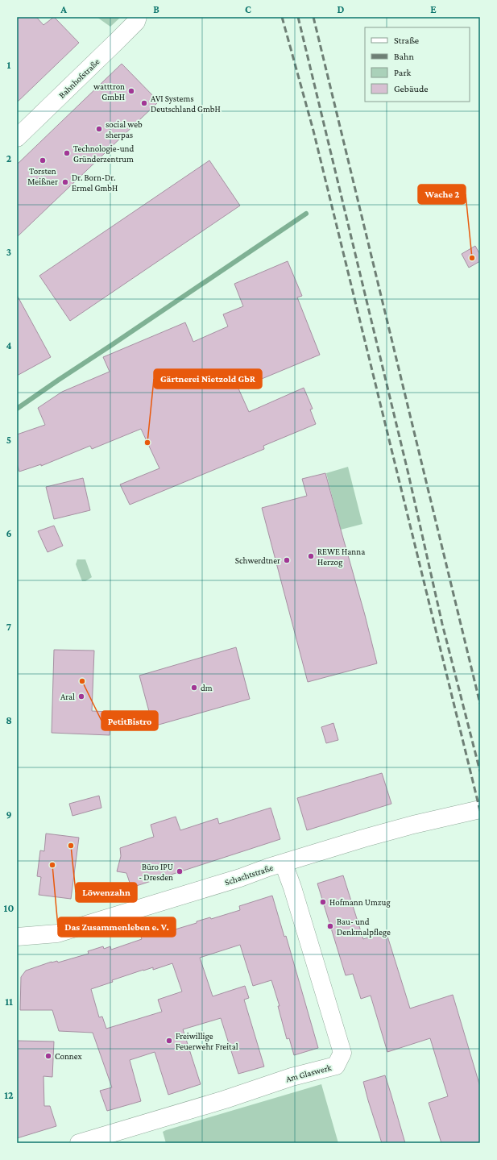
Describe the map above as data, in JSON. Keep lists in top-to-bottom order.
{
  "streets": {
    "street": ["Bahnhofstraße", "Schachtstraße", "Am Glaswerk"]
  },
  "crossings": [
    ["Schachtstraße", "Am Glaswerk"]
  ],
  "places": [
    "watttron GmbH",
    "AVI Systems Deutschland GmbH",
    "social web sherpas",
    "Technologie-und Gründerzentrum",
    "Torsten Meißner",
    "Dr. Born-Dr. Ermel GmbH",
    "Wache 2",
    "Gärtnerei Nietzold GbR",
    "REWE Hanna Herzog",
    "Schwerdtner",
    "PetitBistro",
    "dm",
    "Aral",
    "Löwenzahn",
    "Das Zusammenleben e. V.",
    "Büro IPU - Dresden",
    "Hofmann Umzug",
    "Bau- und Denkmalpflege",
    "Freiwillige Feuerwehr Freital",
    "Connex"
  ],
  "legend": [
    "Straße",
    "Bahn",
    "Park",
    "Gebäude"
  ],
  "grid": {
    "columns": [
      "A",
      "B",
      "C",
      "D",
      "E"
    ],
    "rows": [
      "1",
      "2",
      "3",
      "4",
      "5",
      "6",
      "7",
      "8",
      "9",
      "10",
      "11",
      "12"
    ]
  }
}
